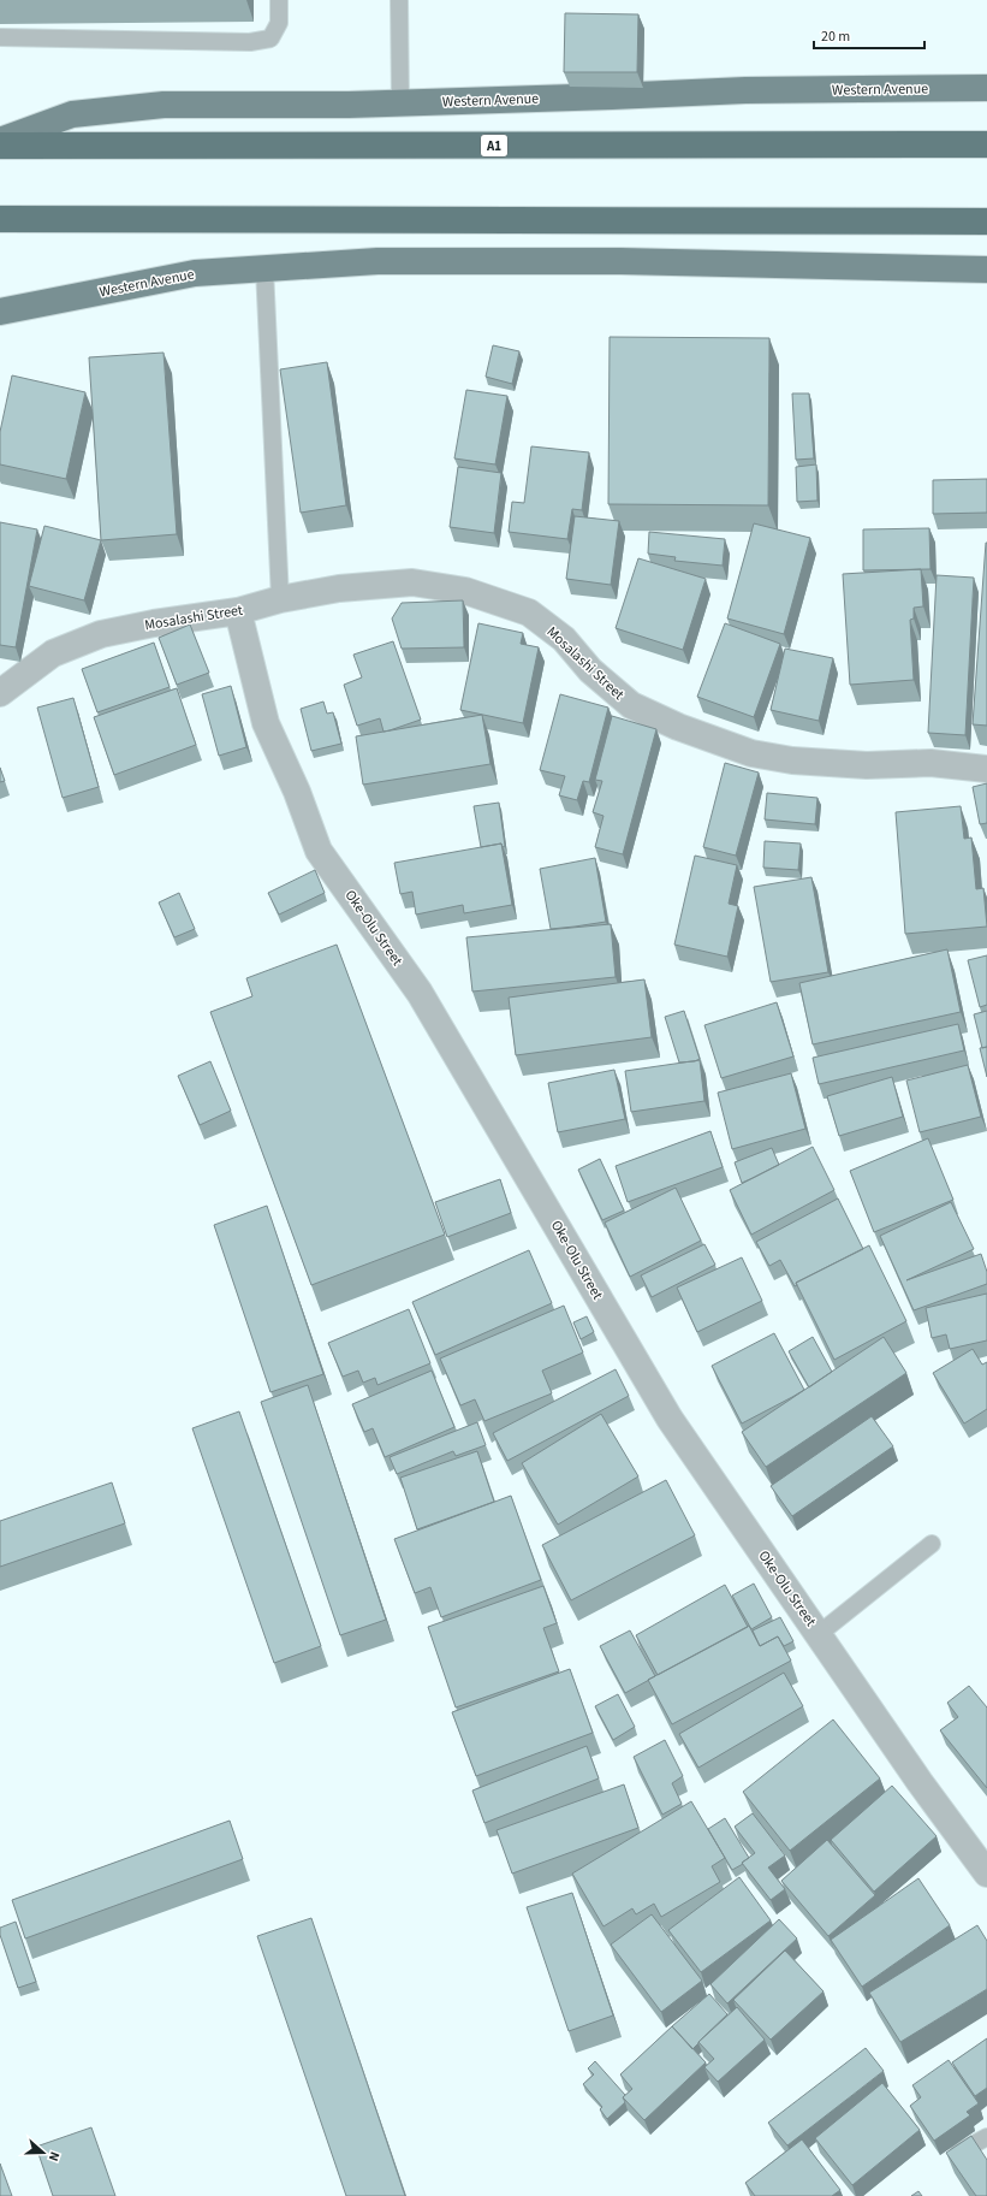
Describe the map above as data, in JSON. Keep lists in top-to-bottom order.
{
  "streets": {
    "highway": ["A1"],
    "main road": ["Western Avenue"],
    "street": ["Mosalashi Street", "Oke-Olu Street"]
  },
  "crossings": [
    ["Mosalashi Street", "Oke-Olu Street"]
  ],
  "scale_bar": "20 m",
  "north": "right"
}
